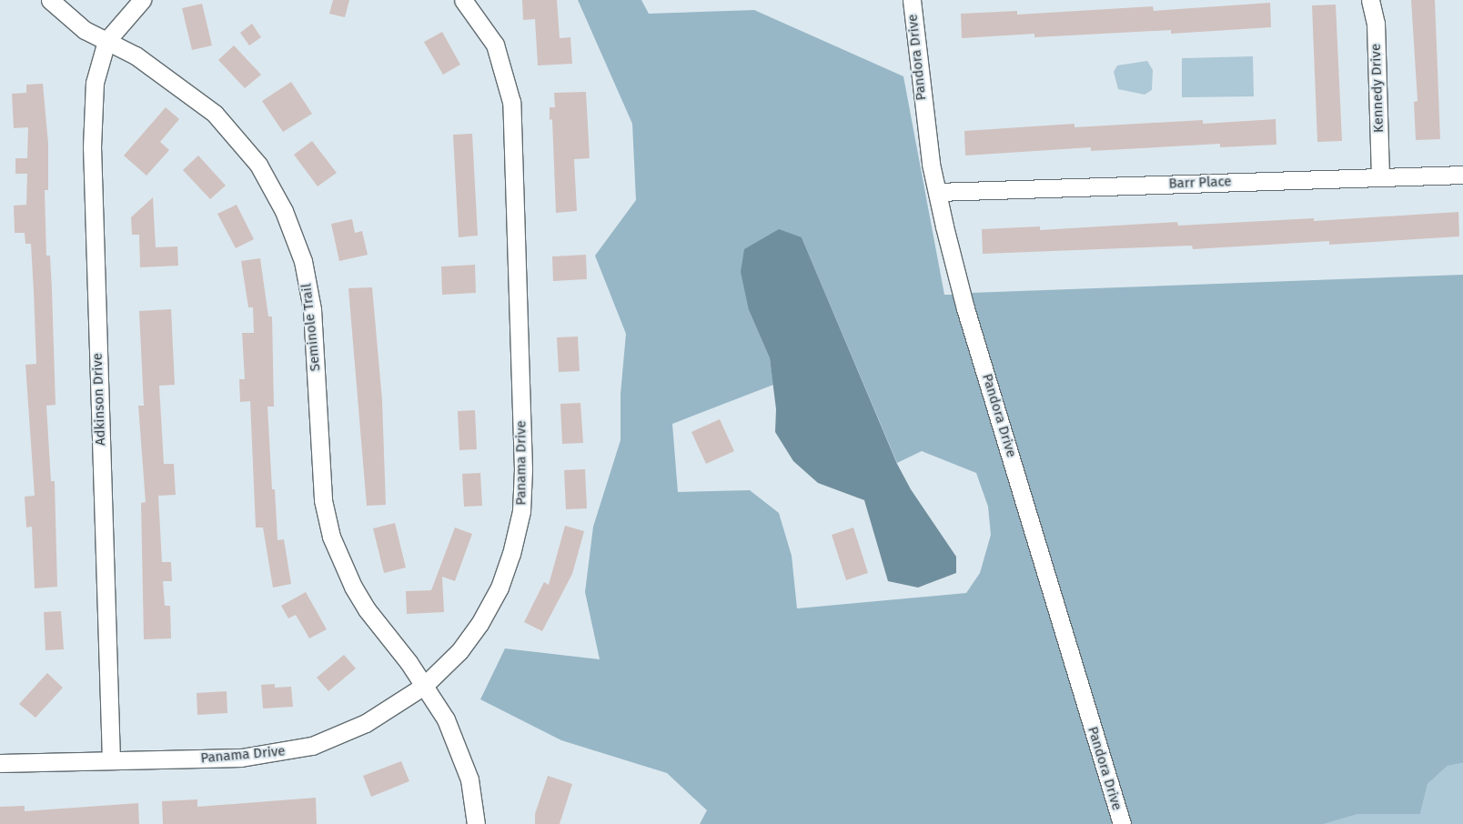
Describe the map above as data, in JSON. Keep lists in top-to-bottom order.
{
  "streets": {
    "street": [
      "Pandora Drive",
      "Kennedy Drive",
      "Barr Place",
      "Seminole Trail",
      "Adkinson Drive",
      "Panama Drive"
    ]
  },
  "crossings": [
    ["Pandora Drive", "Barr Place"],
    ["Kennedy Drive", "Barr Place"],
    ["Seminole Trail", "Adkinson Drive"],
    ["Seminole Trail", "Panama Drive"],
    ["Adkinson Drive", "Panama Drive"]
  ]
}
